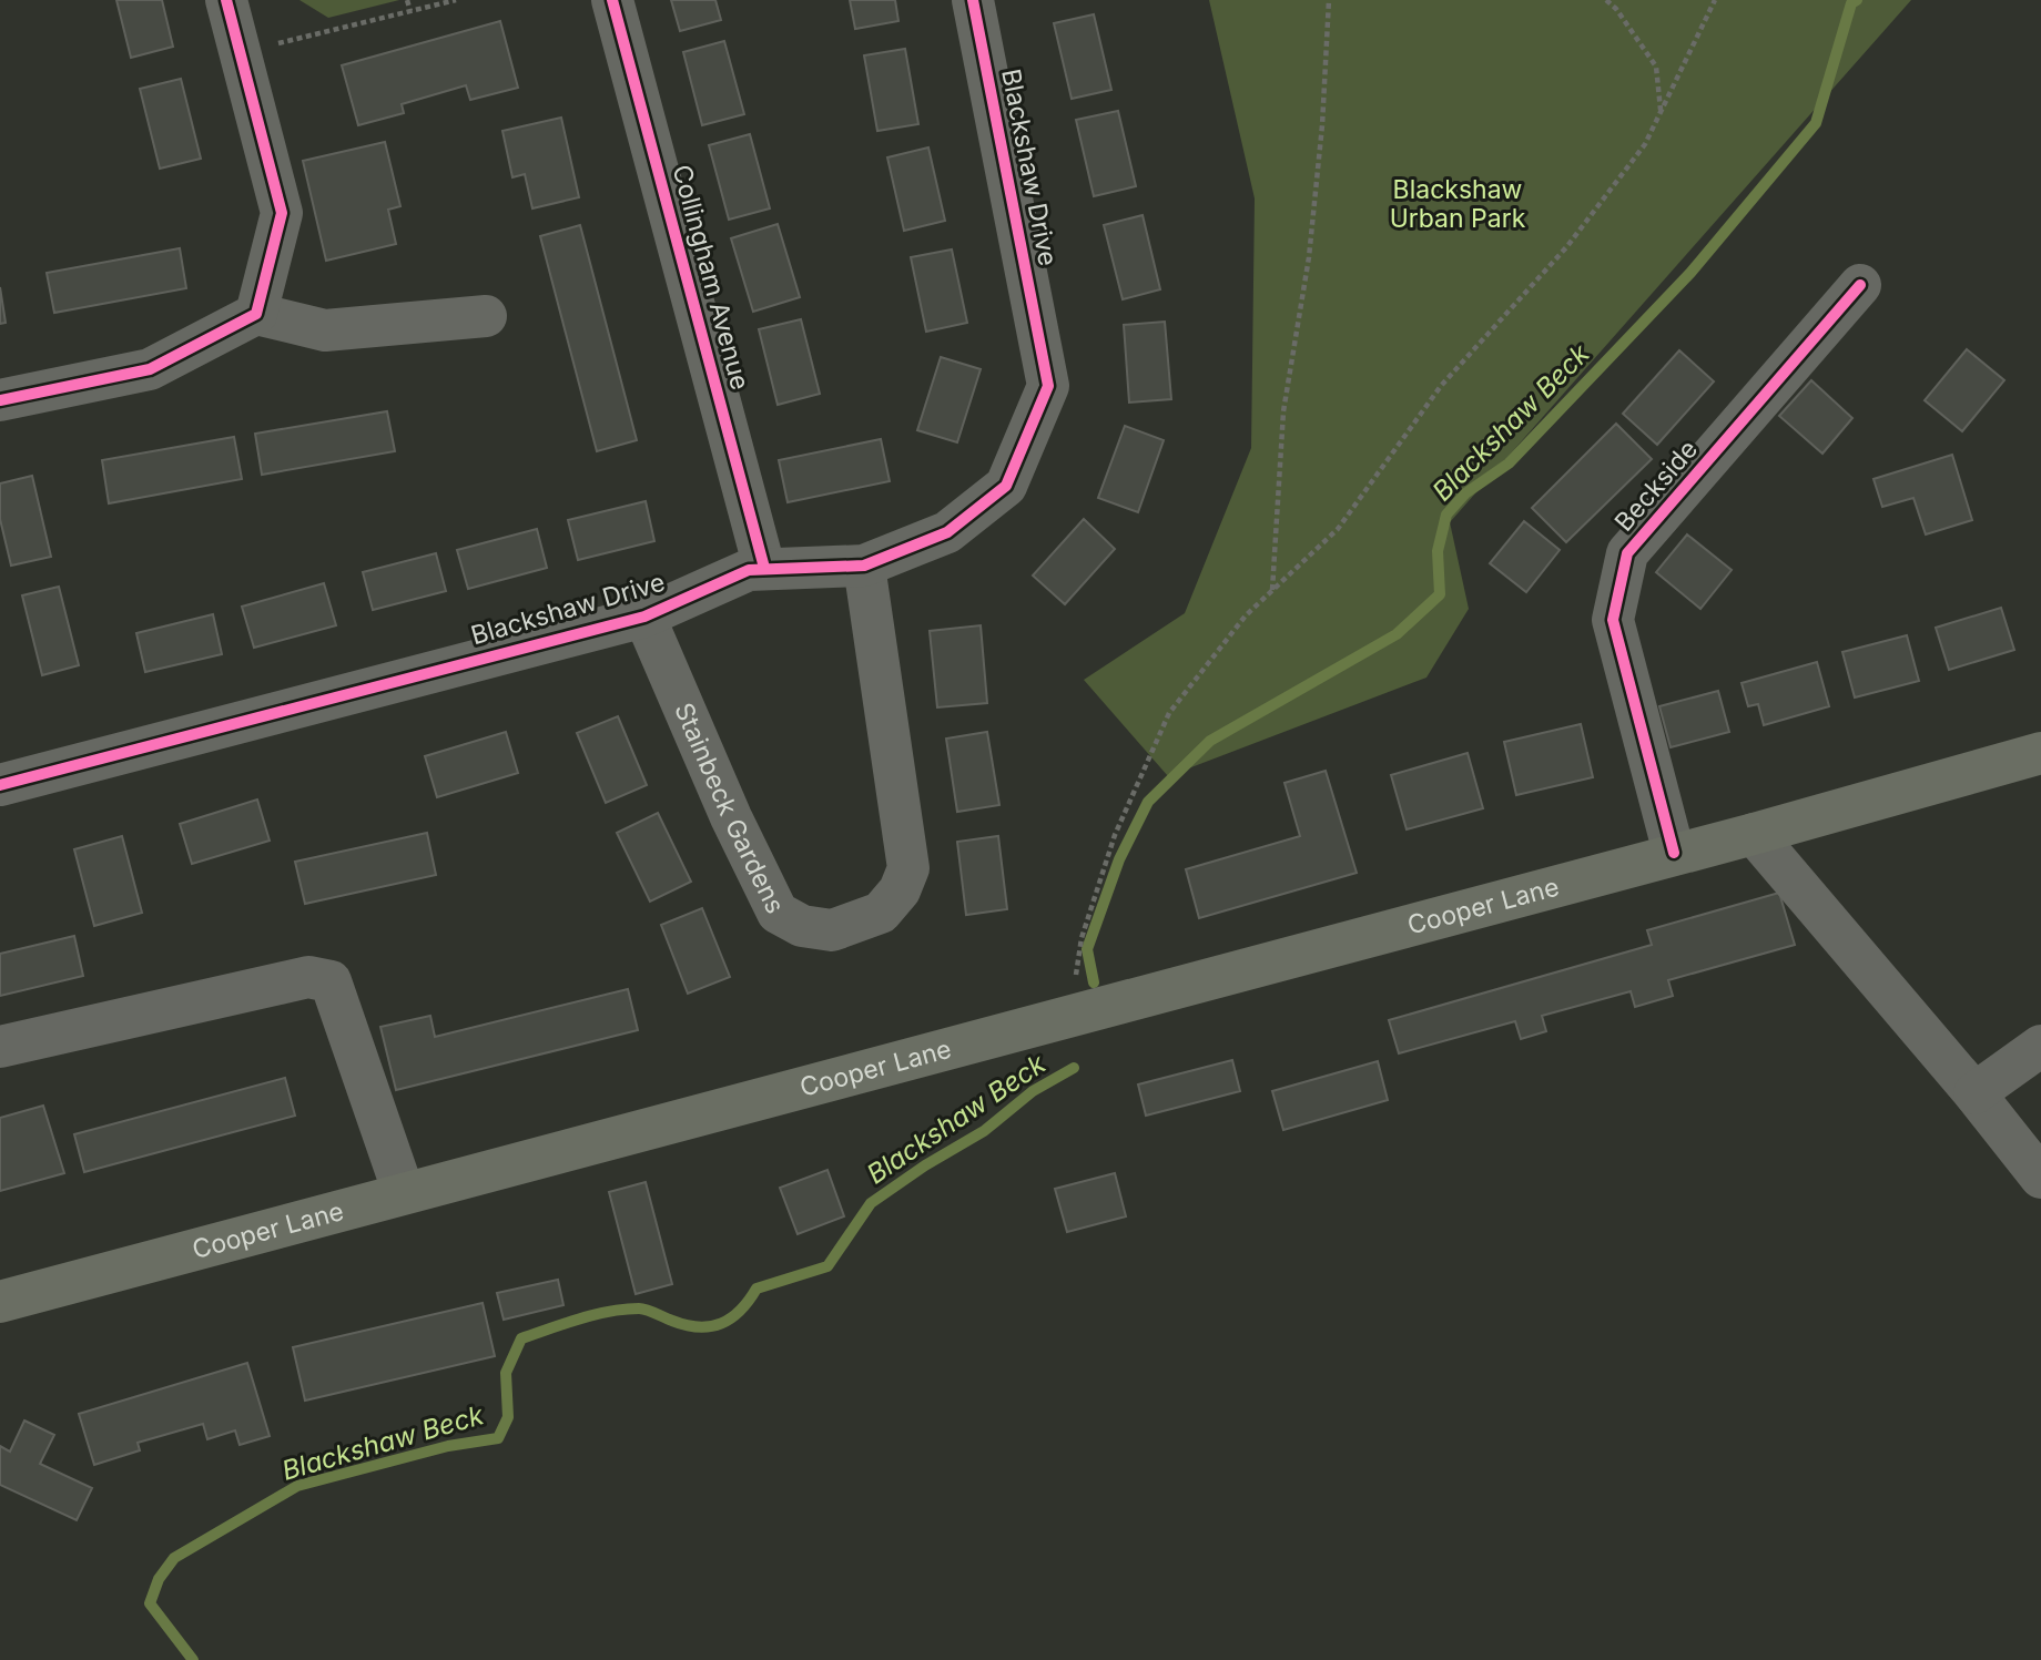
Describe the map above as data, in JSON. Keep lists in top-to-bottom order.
{
  "streets": {
    "main road": ["Cooper Lane"],
    "street": [
      "Blackshaw Drive",
      "Collingham Avenue",
      "Beckside",
      "Stainbeck Gardens"
    ]
  },
  "crossings": [
    ["Blackshaw Drive", "Collingham Avenue"],
    ["Blackshaw Drive", "Stainbeck Gardens"],
    ["Beckside", "Cooper Lane"]
  ],
  "water": ["Blackshaw Beck"],
  "parks": ["Blackshaw Urban Park"]
}
